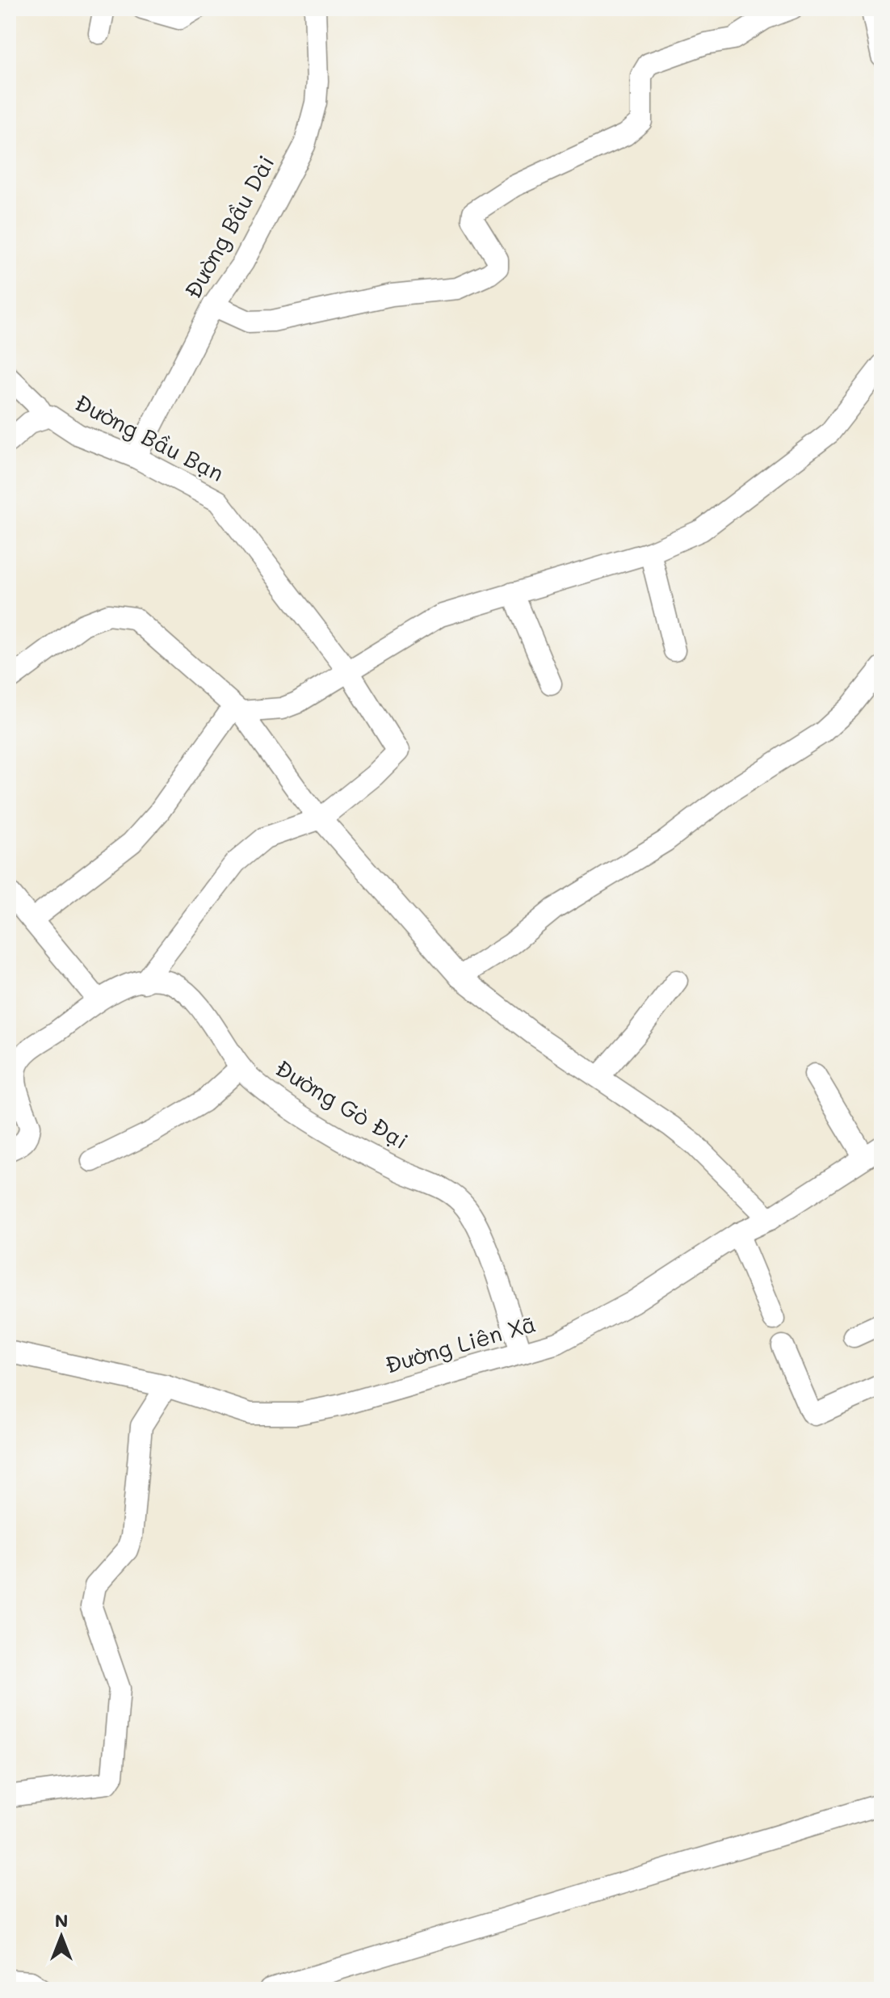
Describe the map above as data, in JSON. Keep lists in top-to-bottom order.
{
  "streets": {
    "street": [
      "Đường Bầu Dài",
      "Đường Bầu Bạn",
      "Đường Gò Đại",
      "Đường Liên Xã"
    ]
  },
  "crossings": [
    ["Đường Bầu Dài", "Đường Bầu Bạn"],
    ["Đường Gò Đại", "Đường Liên Xã"]
  ],
  "north": "top"
}
